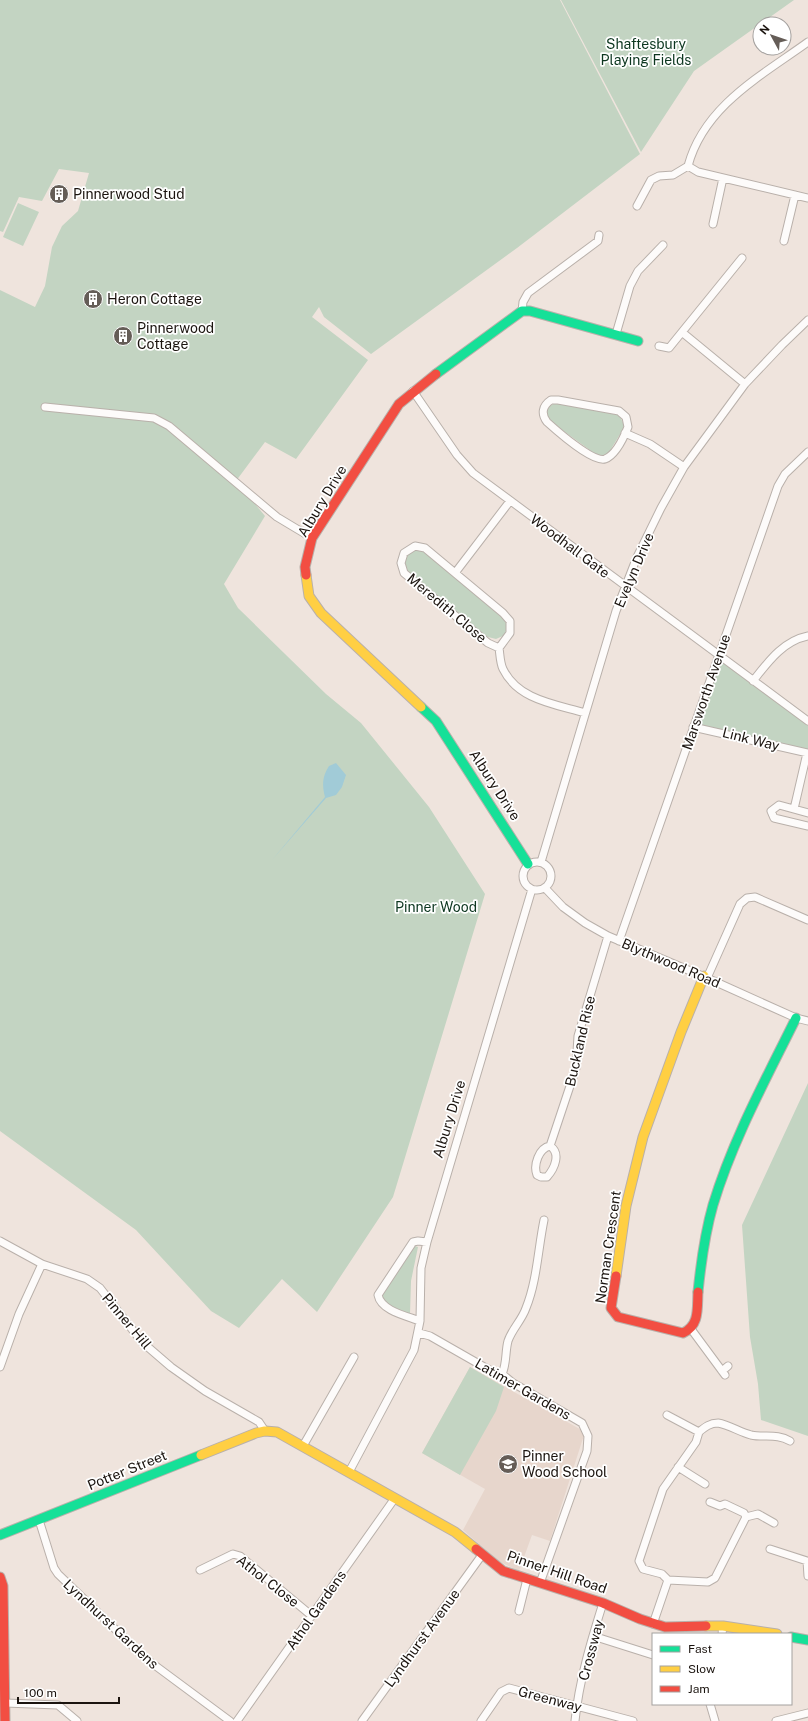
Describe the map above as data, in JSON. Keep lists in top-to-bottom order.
{
  "streets": {
    "street": [
      "Albury Drive",
      "Woodhall Gate",
      "Evelyn Drive",
      "Meredith Close",
      "Marsworth Avenue",
      "Link Way",
      "Blythwood Road",
      "Buckland Rise",
      "Norman Crescent",
      "Pinner Hill",
      "Latimer Gardens",
      "Potter Street",
      "Pinner Hill Road",
      "Athol Close",
      "Athol Gardens",
      "Lyndhurst Gardens",
      "Lyndhurst Avenue",
      "Crossway",
      "Greenway"
    ]
  },
  "crossings": [
    ["Albury Drive", "Woodhall Gate"],
    ["Albury Drive", "Evelyn Drive"],
    ["Albury Drive", "Blythwood Road"],
    ["Albury Drive", "Latimer Gardens"],
    ["Albury Drive", "Pinner Hill Road"],
    ["Woodhall Gate", "Evelyn Drive"],
    ["Woodhall Gate", "Marsworth Avenue"],
    ["Evelyn Drive", "Meredith Close"],
    ["Evelyn Drive", "Blythwood Road"],
    ["Marsworth Avenue", "Link Way"],
    ["Marsworth Avenue", "Blythwood Road"],
    ["Blythwood Road", "Buckland Rise"],
    ["Blythwood Road", "Norman Crescent"],
    ["Pinner Hill", "Potter Street"],
    ["Pinner Hill", "Pinner Hill Road"],
    ["Latimer Gardens", "Pinner Hill Road"],
    ["Potter Street", "Pinner Hill Road"],
    ["Potter Street", "Lyndhurst Gardens"],
    ["Pinner Hill Road", "Athol Gardens"],
    ["Pinner Hill Road", "Lyndhurst Avenue"],
    ["Pinner Hill Road", "Crossway"],
    ["Athol Close", "Athol Gardens"],
    ["Crossway", "Greenway"]
  ],
  "parks": ["Shaftesbury Playing Fields", "Pinner Wood"],
  "places": {
    "building": ["Pinnerwood Stud", "Heron Cottage", "Pinnerwood Cottage"],
    "school or university": ["Pinner Wood School"]
  },
  "legend": ["Fast", "Slow", "Jam"],
  "scale_bar": "100 m",
  "north": "top left"
}
